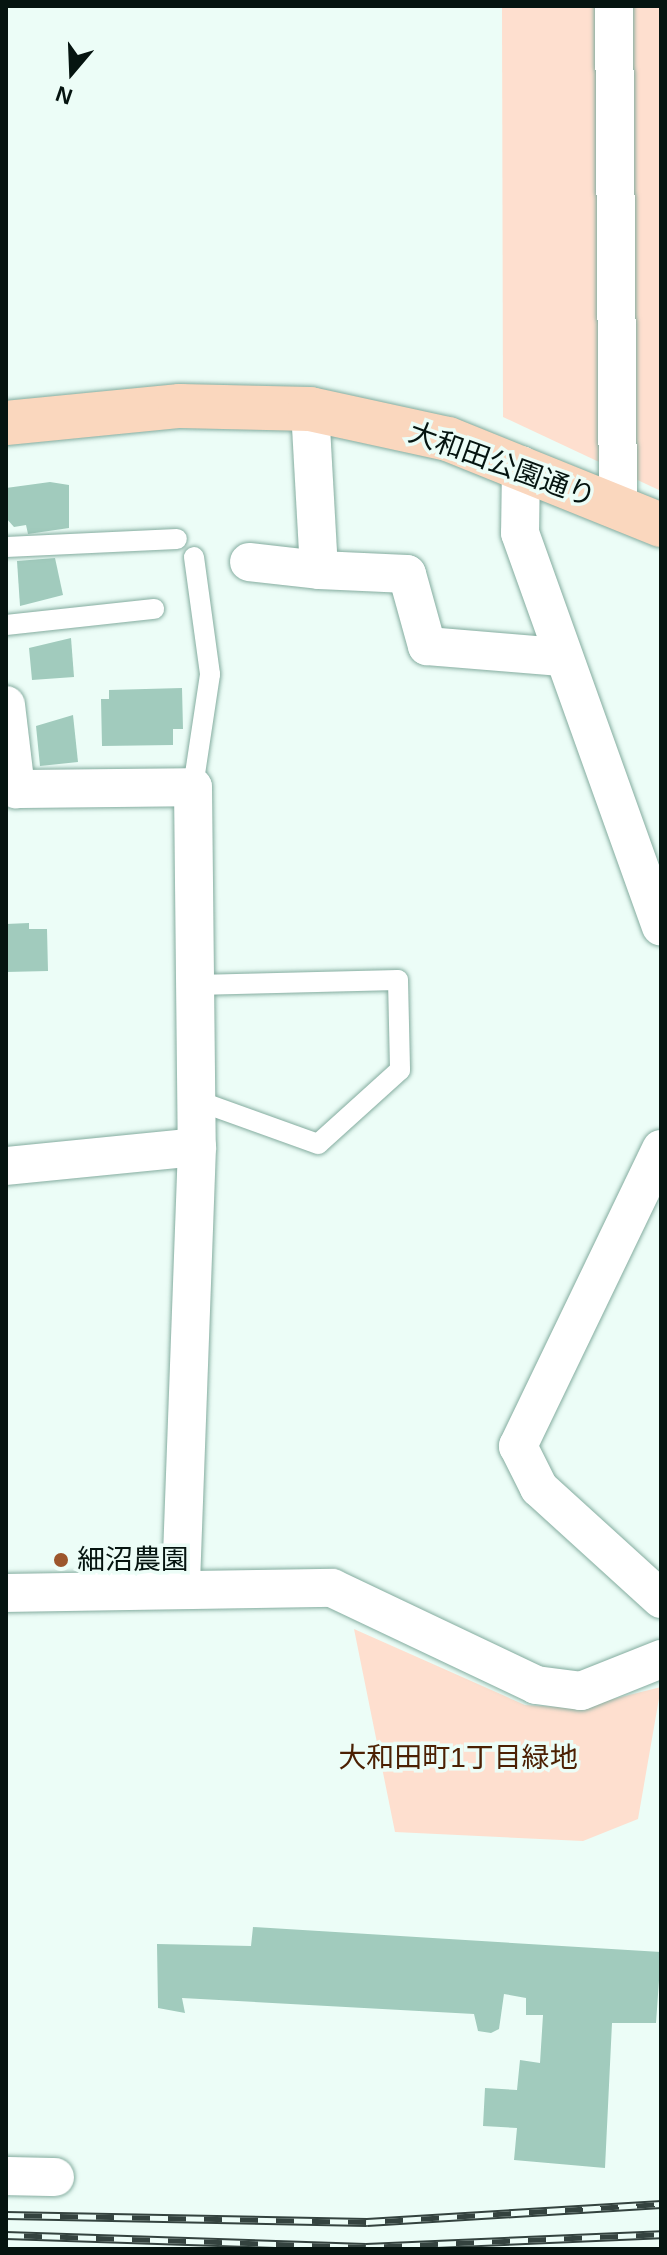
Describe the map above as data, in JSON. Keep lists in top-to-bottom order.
{
  "streets": {
    "street": ["大和田公園通り"]
  },
  "parks": ["大和田町1丁目緑地"],
  "places": ["細沼農園"],
  "north": "bottom"
}
